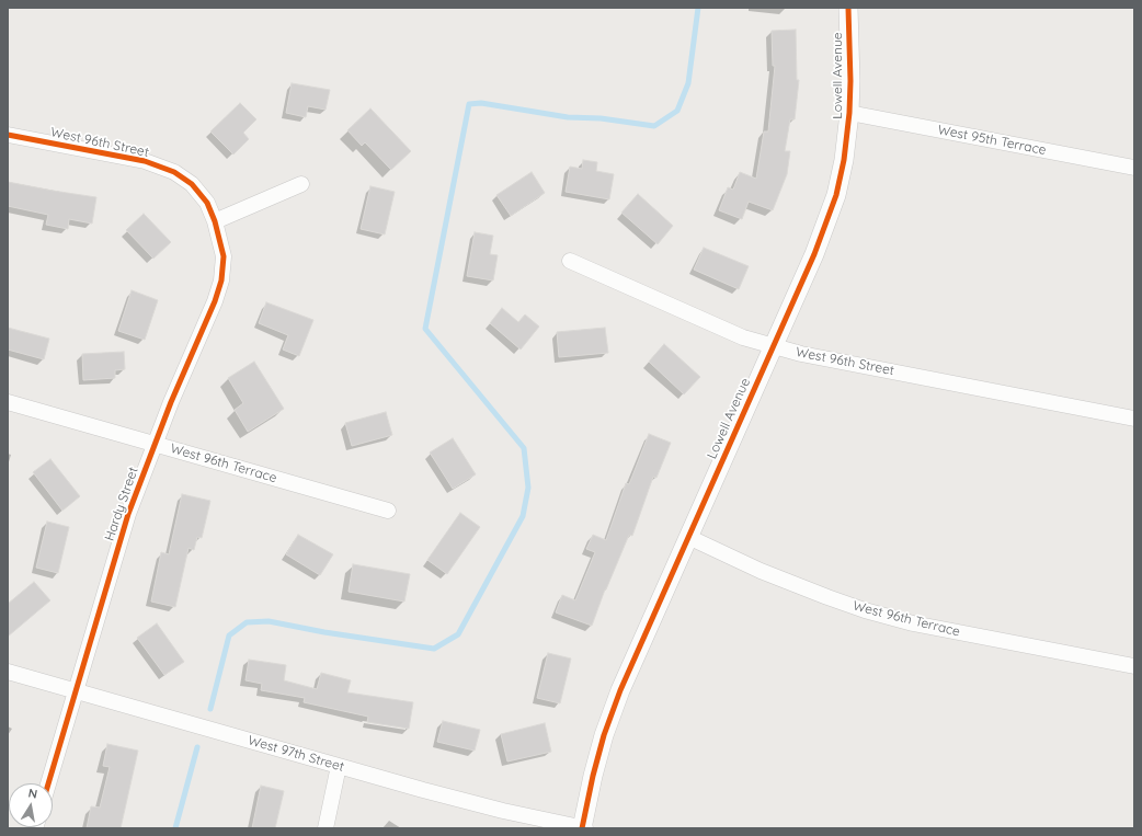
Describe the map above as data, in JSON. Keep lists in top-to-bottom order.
{
  "streets": {
    "street": [
      "Lowell Avenue",
      "West 95th Terrace",
      "West 96th Street",
      "West 96th Terrace",
      "Hardy Street",
      "West 97th Street"
    ]
  },
  "crossings": [
    ["Lowell Avenue", "West 95th Terrace"],
    ["Lowell Avenue", "West 96th Street"],
    ["Lowell Avenue", "West 96th Terrace"],
    ["Lowell Avenue", "West 97th Street"],
    ["West 96th Street", "Hardy Street"],
    ["West 96th Terrace", "Hardy Street"],
    ["Hardy Street", "West 97th Street"]
  ],
  "north": "top"
}
